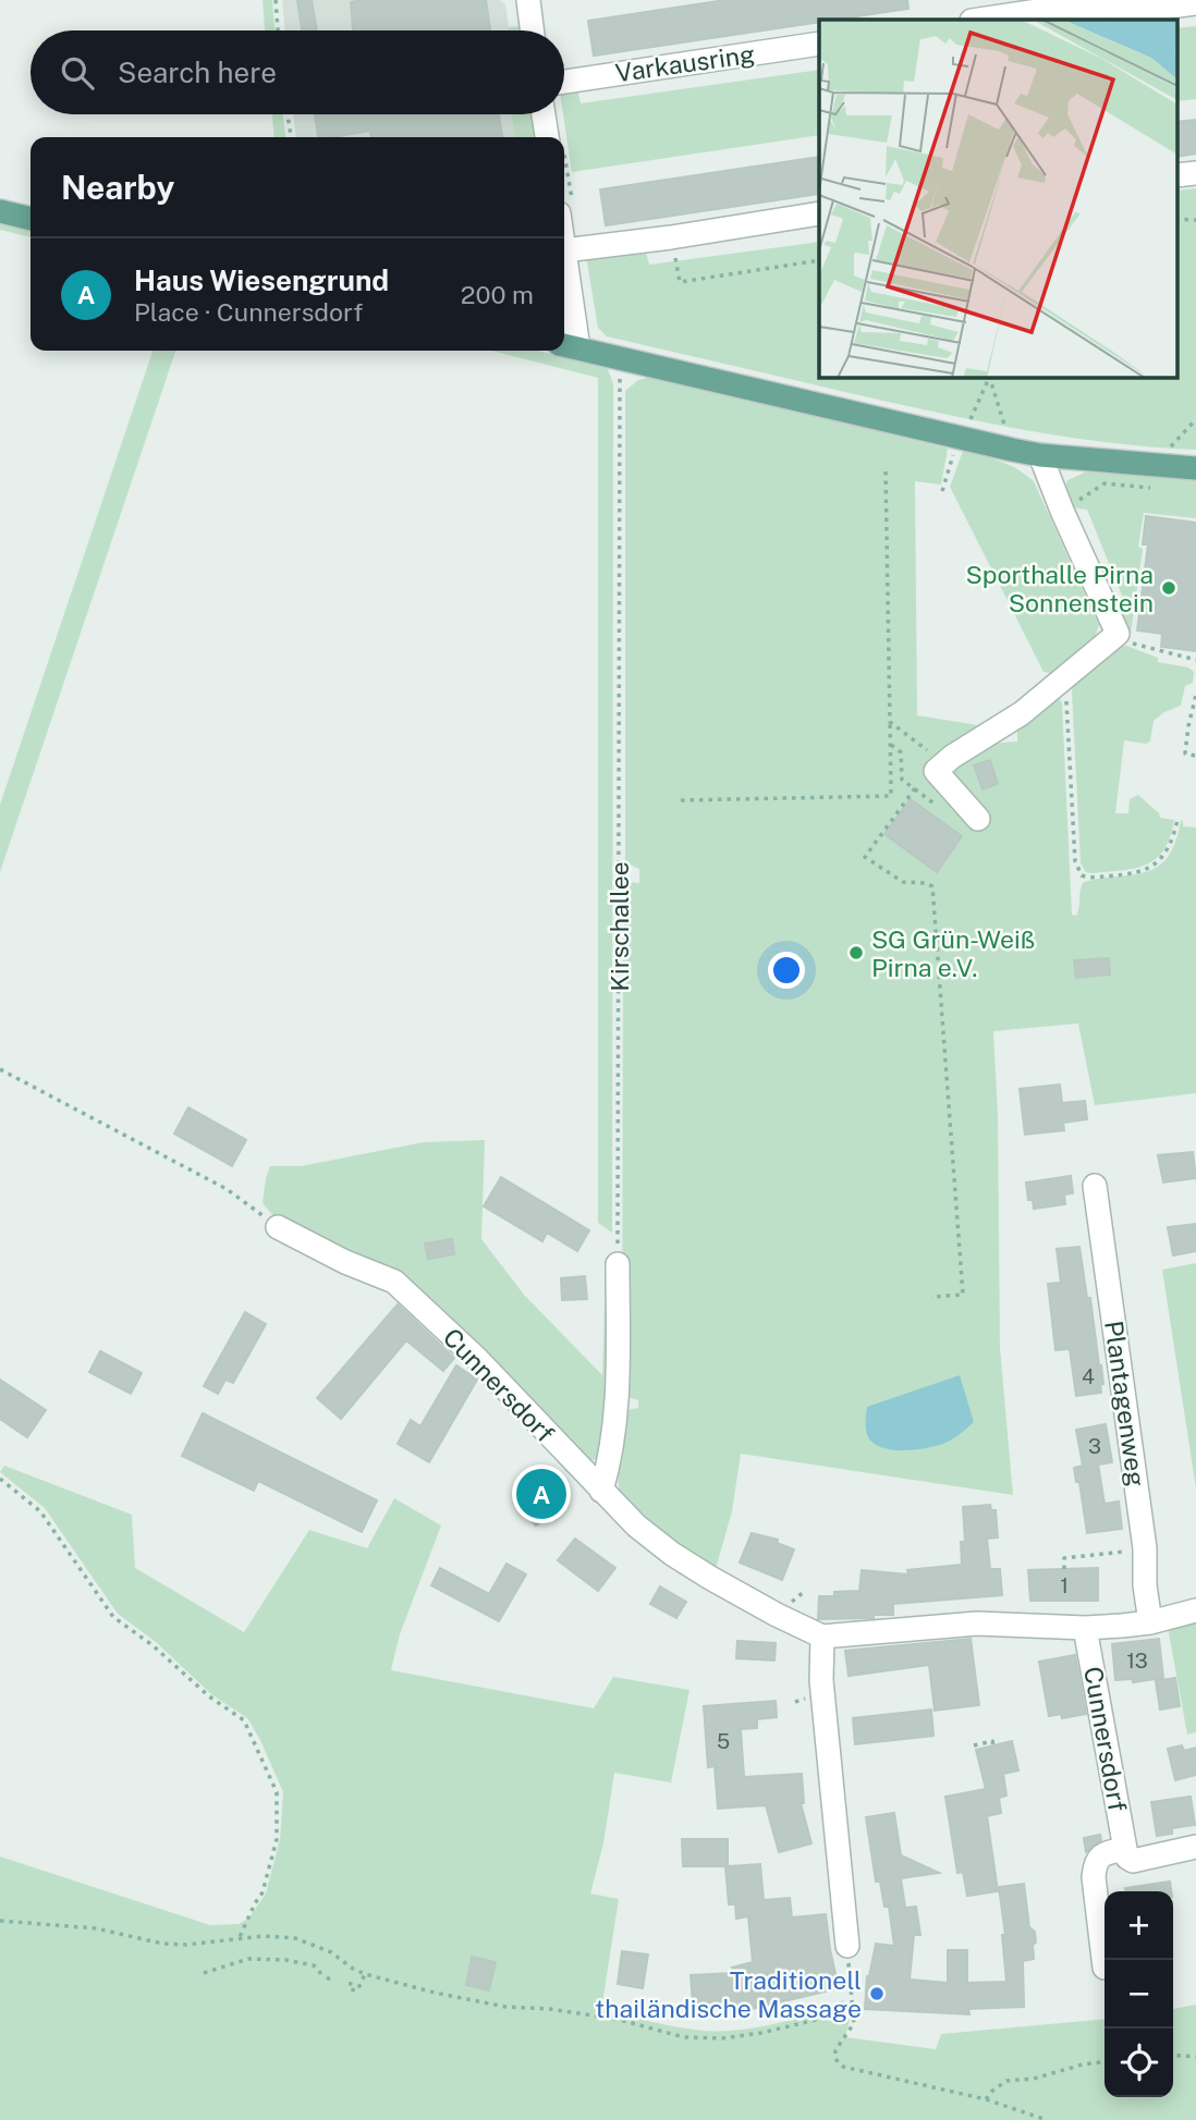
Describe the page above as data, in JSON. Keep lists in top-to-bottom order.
{
  "streets": {
    "street": ["Varkausring", "Cunnersdorf", "Plantagenweg"],
    "path": ["Kirschallee"]
  },
  "crossings": [
    ["Cunnersdorf", "Plantagenweg"]
  ],
  "places": ["Sporthalle Pirna Sonnenstein", "SG Grün-Weiß Pirna e.V.", "Traditionell thailändische Massage"],
  "house_numbers": [
    "4",
    "3",
    "1",
    "13",
    "5"
  ],
  "page": {
    "search": "Search here",
    "heading": "Nearby",
    "list": [
      {
        "mark": "A",
        "name": "Haus Wiesengrund",
        "note": "Place · Cunnersdorf",
        "value": "200 m"
      }
    ],
    "pins": "A",
    "map_buttons": ["+", "−"]
  }
}
